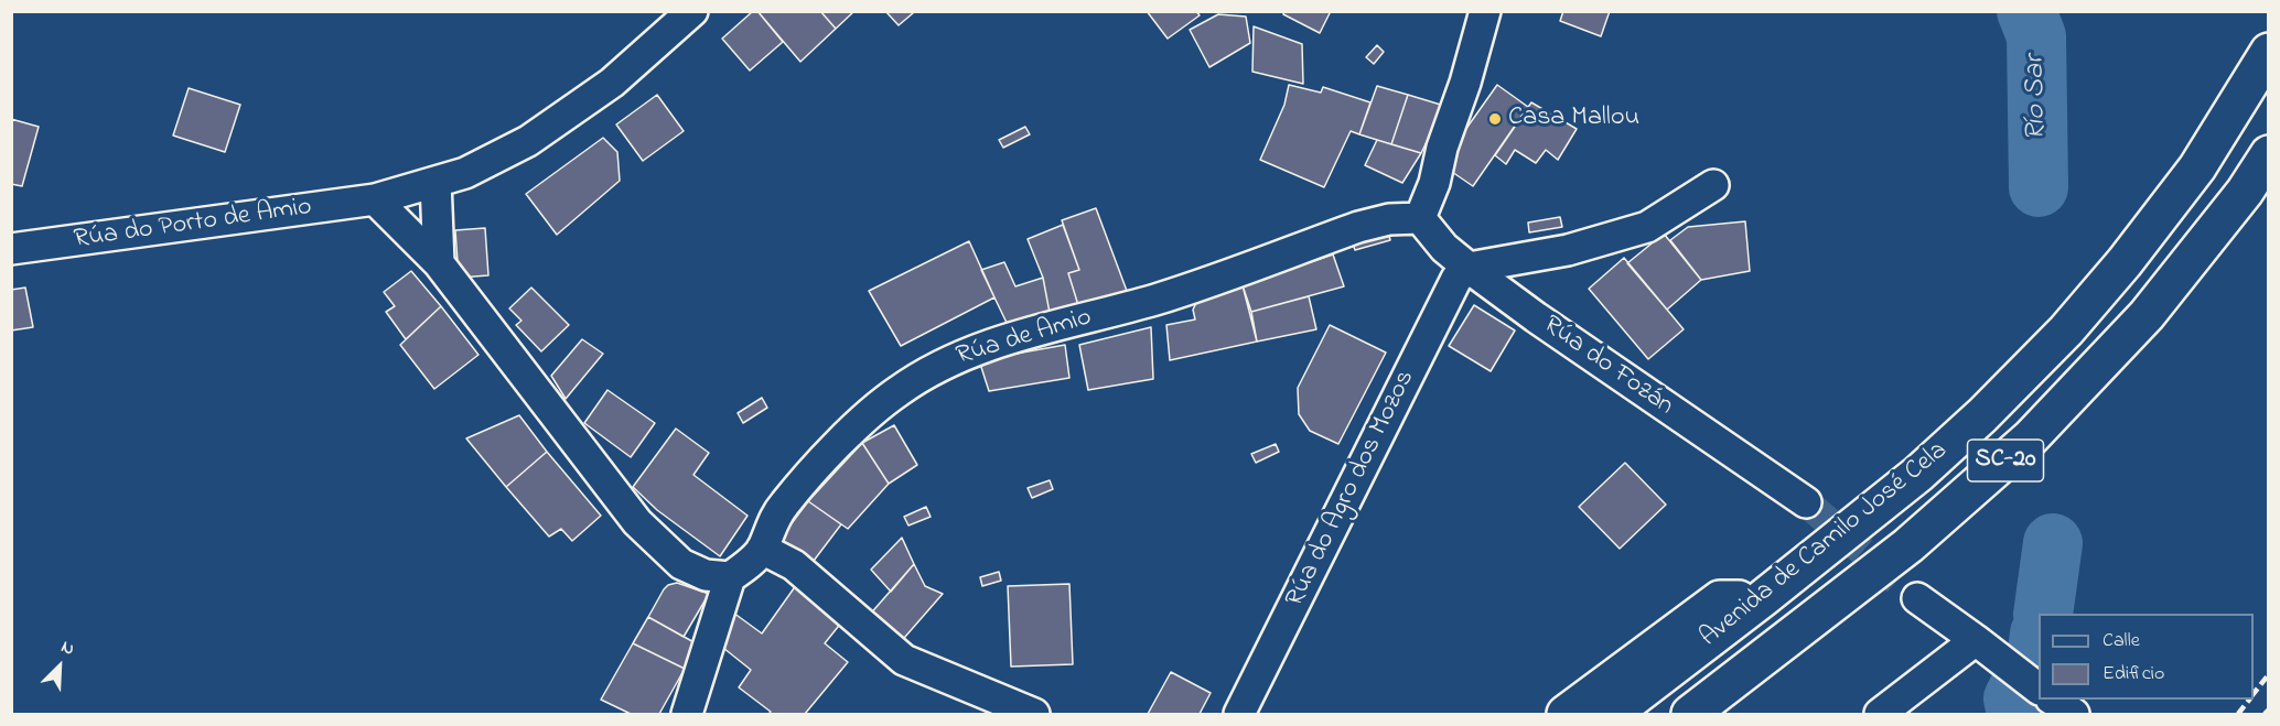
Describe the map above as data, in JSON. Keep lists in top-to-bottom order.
{
  "streets": {
    "highway": ["SC-20", "Avenida de Camilo José Cela"],
    "street": [
      "Rúa do Porto de Amio",
      "Rúa de Amio",
      "Rúa do Fozán",
      "Rúa do Agro dos Mozos"
    ]
  },
  "crossings": [
    ["Rúa de Amio", "Rúa do Fozán"],
    ["Rúa do Fozán", "Rúa do Agro dos Mozos"]
  ],
  "water": ["Río Sar"],
  "places": ["Casa Mallou"],
  "legend": ["Calle", "Edificio"],
  "north": "top right"
}
